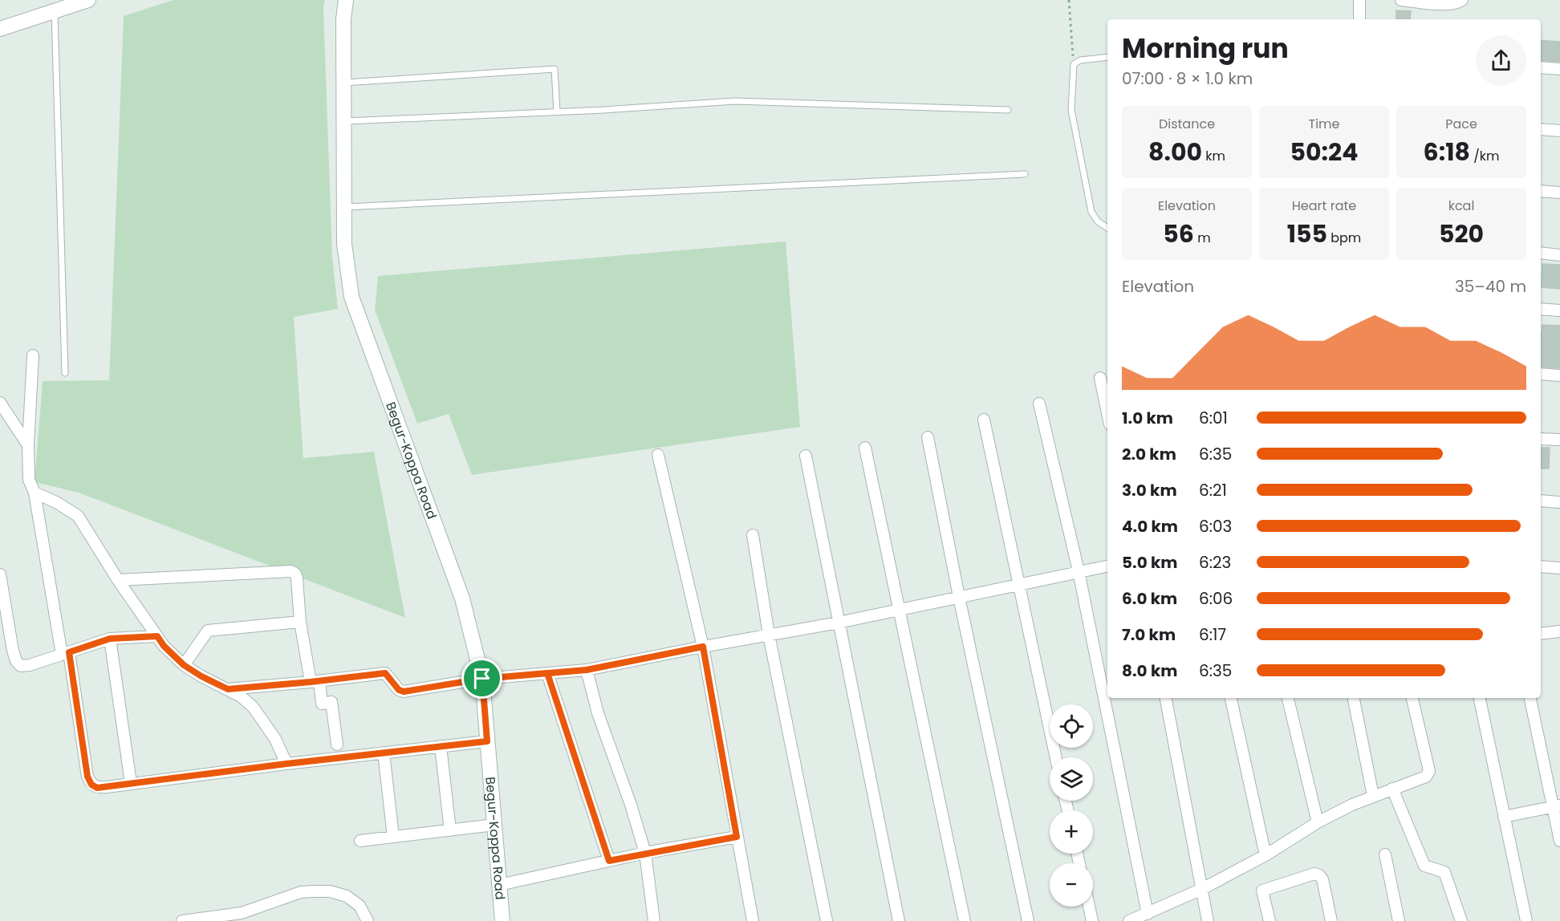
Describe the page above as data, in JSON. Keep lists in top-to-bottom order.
{
  "streets": {
    "main road": ["Begur-Koppa Road"]
  },
  "page": {
    "heading": ["Morning run", "07:00 · 8 × 1.0 km"],
    "stats": [
      ["Distance", "8.00 km"],
      ["Time", "50:24"],
      ["Pace", "6:18 /km"],
      ["Elevation", "56 m"],
      ["Heart rate", "155 bpm"],
      ["kcal", "520"]
    ],
    "chart": ["Elevation", "35–40 m"],
    "list": [
      {
        "name": "1.0 km",
        "note": "6:01"
      },
      {
        "name": "2.0 km",
        "note": "6:35"
      },
      {
        "name": "3.0 km",
        "note": "6:21"
      },
      {
        "name": "4.0 km",
        "note": "6:03"
      },
      {
        "name": "5.0 km",
        "note": "6:23"
      },
      {
        "name": "6.0 km",
        "note": "6:06"
      },
      {
        "name": "7.0 km",
        "note": "6:17"
      },
      {
        "name": "8.0 km",
        "note": "6:35"
      }
    ],
    "map_buttons": ["+", "−"]
  }
}
